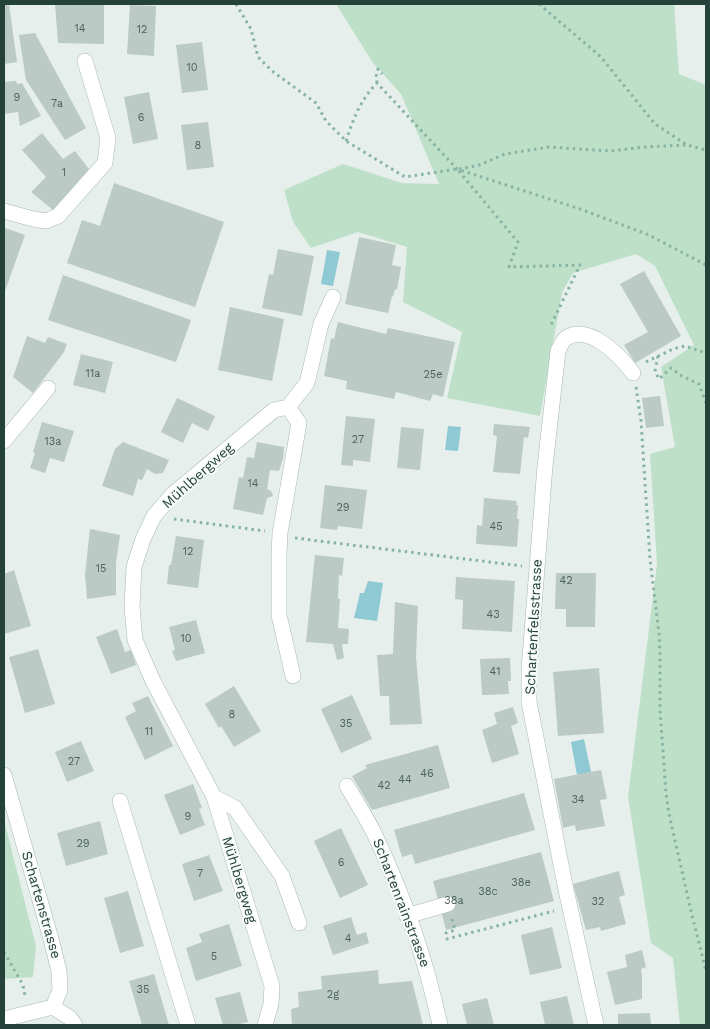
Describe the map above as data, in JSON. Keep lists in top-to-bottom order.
{
  "streets": {
    "street": [
      "Mühlbergweg",
      "Schartenfelsstrasse",
      "Schartenrainstrasse",
      "Schartenstrasse"
    ]
  },
  "house_numbers": [
    "14",
    "12",
    "10",
    "9",
    "7a",
    "6",
    "8",
    "1",
    "11a",
    "25e",
    "27",
    "13a",
    "14",
    "29",
    "45",
    "12",
    "15",
    "42",
    "43",
    "10",
    "41",
    "8",
    "35",
    "11",
    "27",
    "46",
    "44",
    "42",
    "34",
    "9",
    "29",
    "6",
    "7",
    "38e",
    "38c",
    "38a",
    "32",
    "4",
    "5",
    "35",
    "2g"
  ]
}
